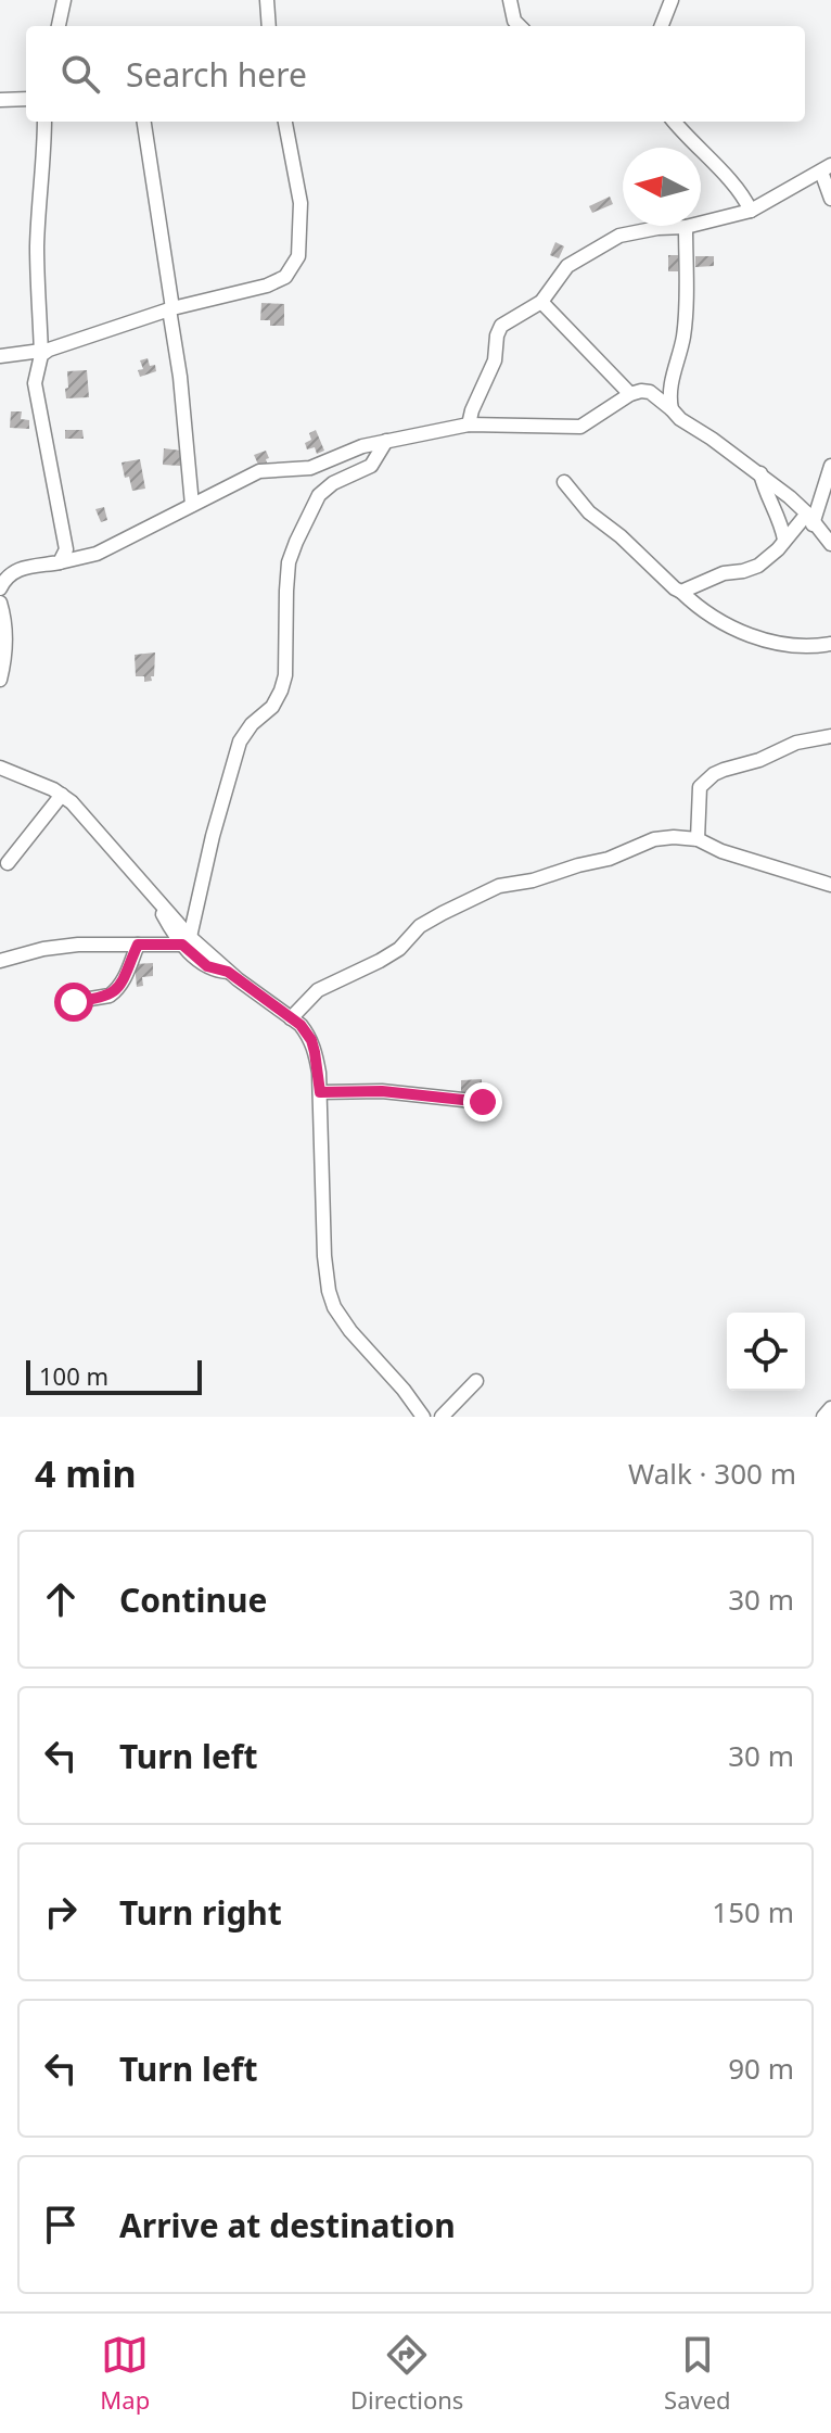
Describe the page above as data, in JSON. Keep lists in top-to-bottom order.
{
  "scale_bar": "100 m",
  "north": "left",
  "page": {
    "search": "Search here",
    "scale": "100 m",
    "heading": ["4 min", "Walk · 300 m"],
    "list": [
      ["Continue", "30 m"],
      ["Turn left", "30 m"],
      ["Turn right", "150 m"],
      ["Turn left", "90 m"],
      "Arrive at destination"
    ],
    "nav": ["Map", "Directions", "Saved"]
  }
}
